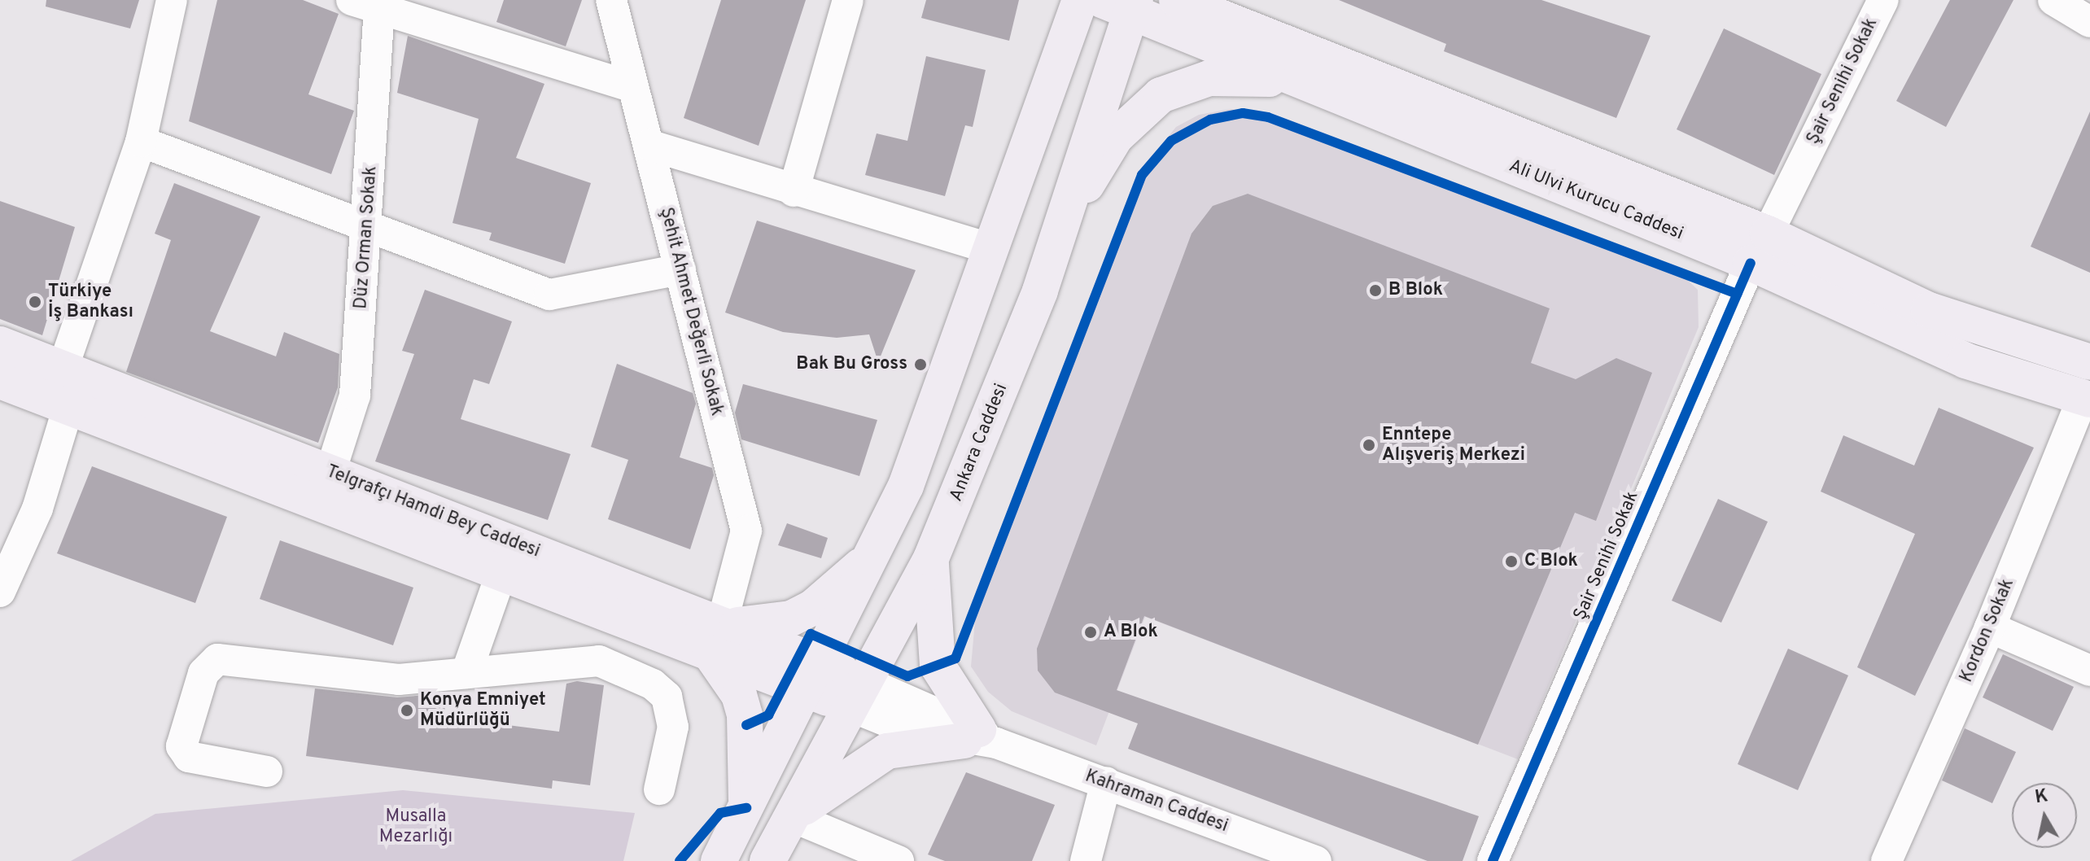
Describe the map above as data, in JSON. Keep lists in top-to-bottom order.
{
  "streets": {
    "main road": ["Ali Ulvi Kurucu Caddesi", "Ankara Caddesi", "Telgrafçı Hamdi Bey Caddesi"],
    "street": [
      "Şair Senihi Sokak",
      "Düz Orman Sokak",
      "Şehit Ahmet Değerli Sokak",
      "Kordon Sokak",
      "Kahraman Caddesi"
    ]
  },
  "crossings": [
    ["Şair Senihi Sokak", "Ali Ulvi Kurucu Caddesi"],
    ["Ali Ulvi Kurucu Caddesi", "Ankara Caddesi"],
    ["Ali Ulvi Kurucu Caddesi", "Kordon Sokak"],
    ["Düz Orman Sokak", "Telgrafçı Hamdi Bey Caddesi"],
    ["Şehit Ahmet Değerli Sokak", "Telgrafçı Hamdi Bey Caddesi"],
    ["Ankara Caddesi", "Telgrafçı Hamdi Bey Caddesi"],
    ["Ankara Caddesi", "Kahraman Caddesi"],
    ["Telgrafçı Hamdi Bey Caddesi", "Kahraman Caddesi"]
  ],
  "parks": ["Musalla Mezarlığı"],
  "places": [
    "B Blok",
    "Türkiye İş Bankası",
    "Bak Bu Gross",
    "Enntepe Alışveriş Merkezi",
    "C Blok",
    "A Blok",
    "Konya Emniyet Müdürlüğü"
  ],
  "north": "top"
}
